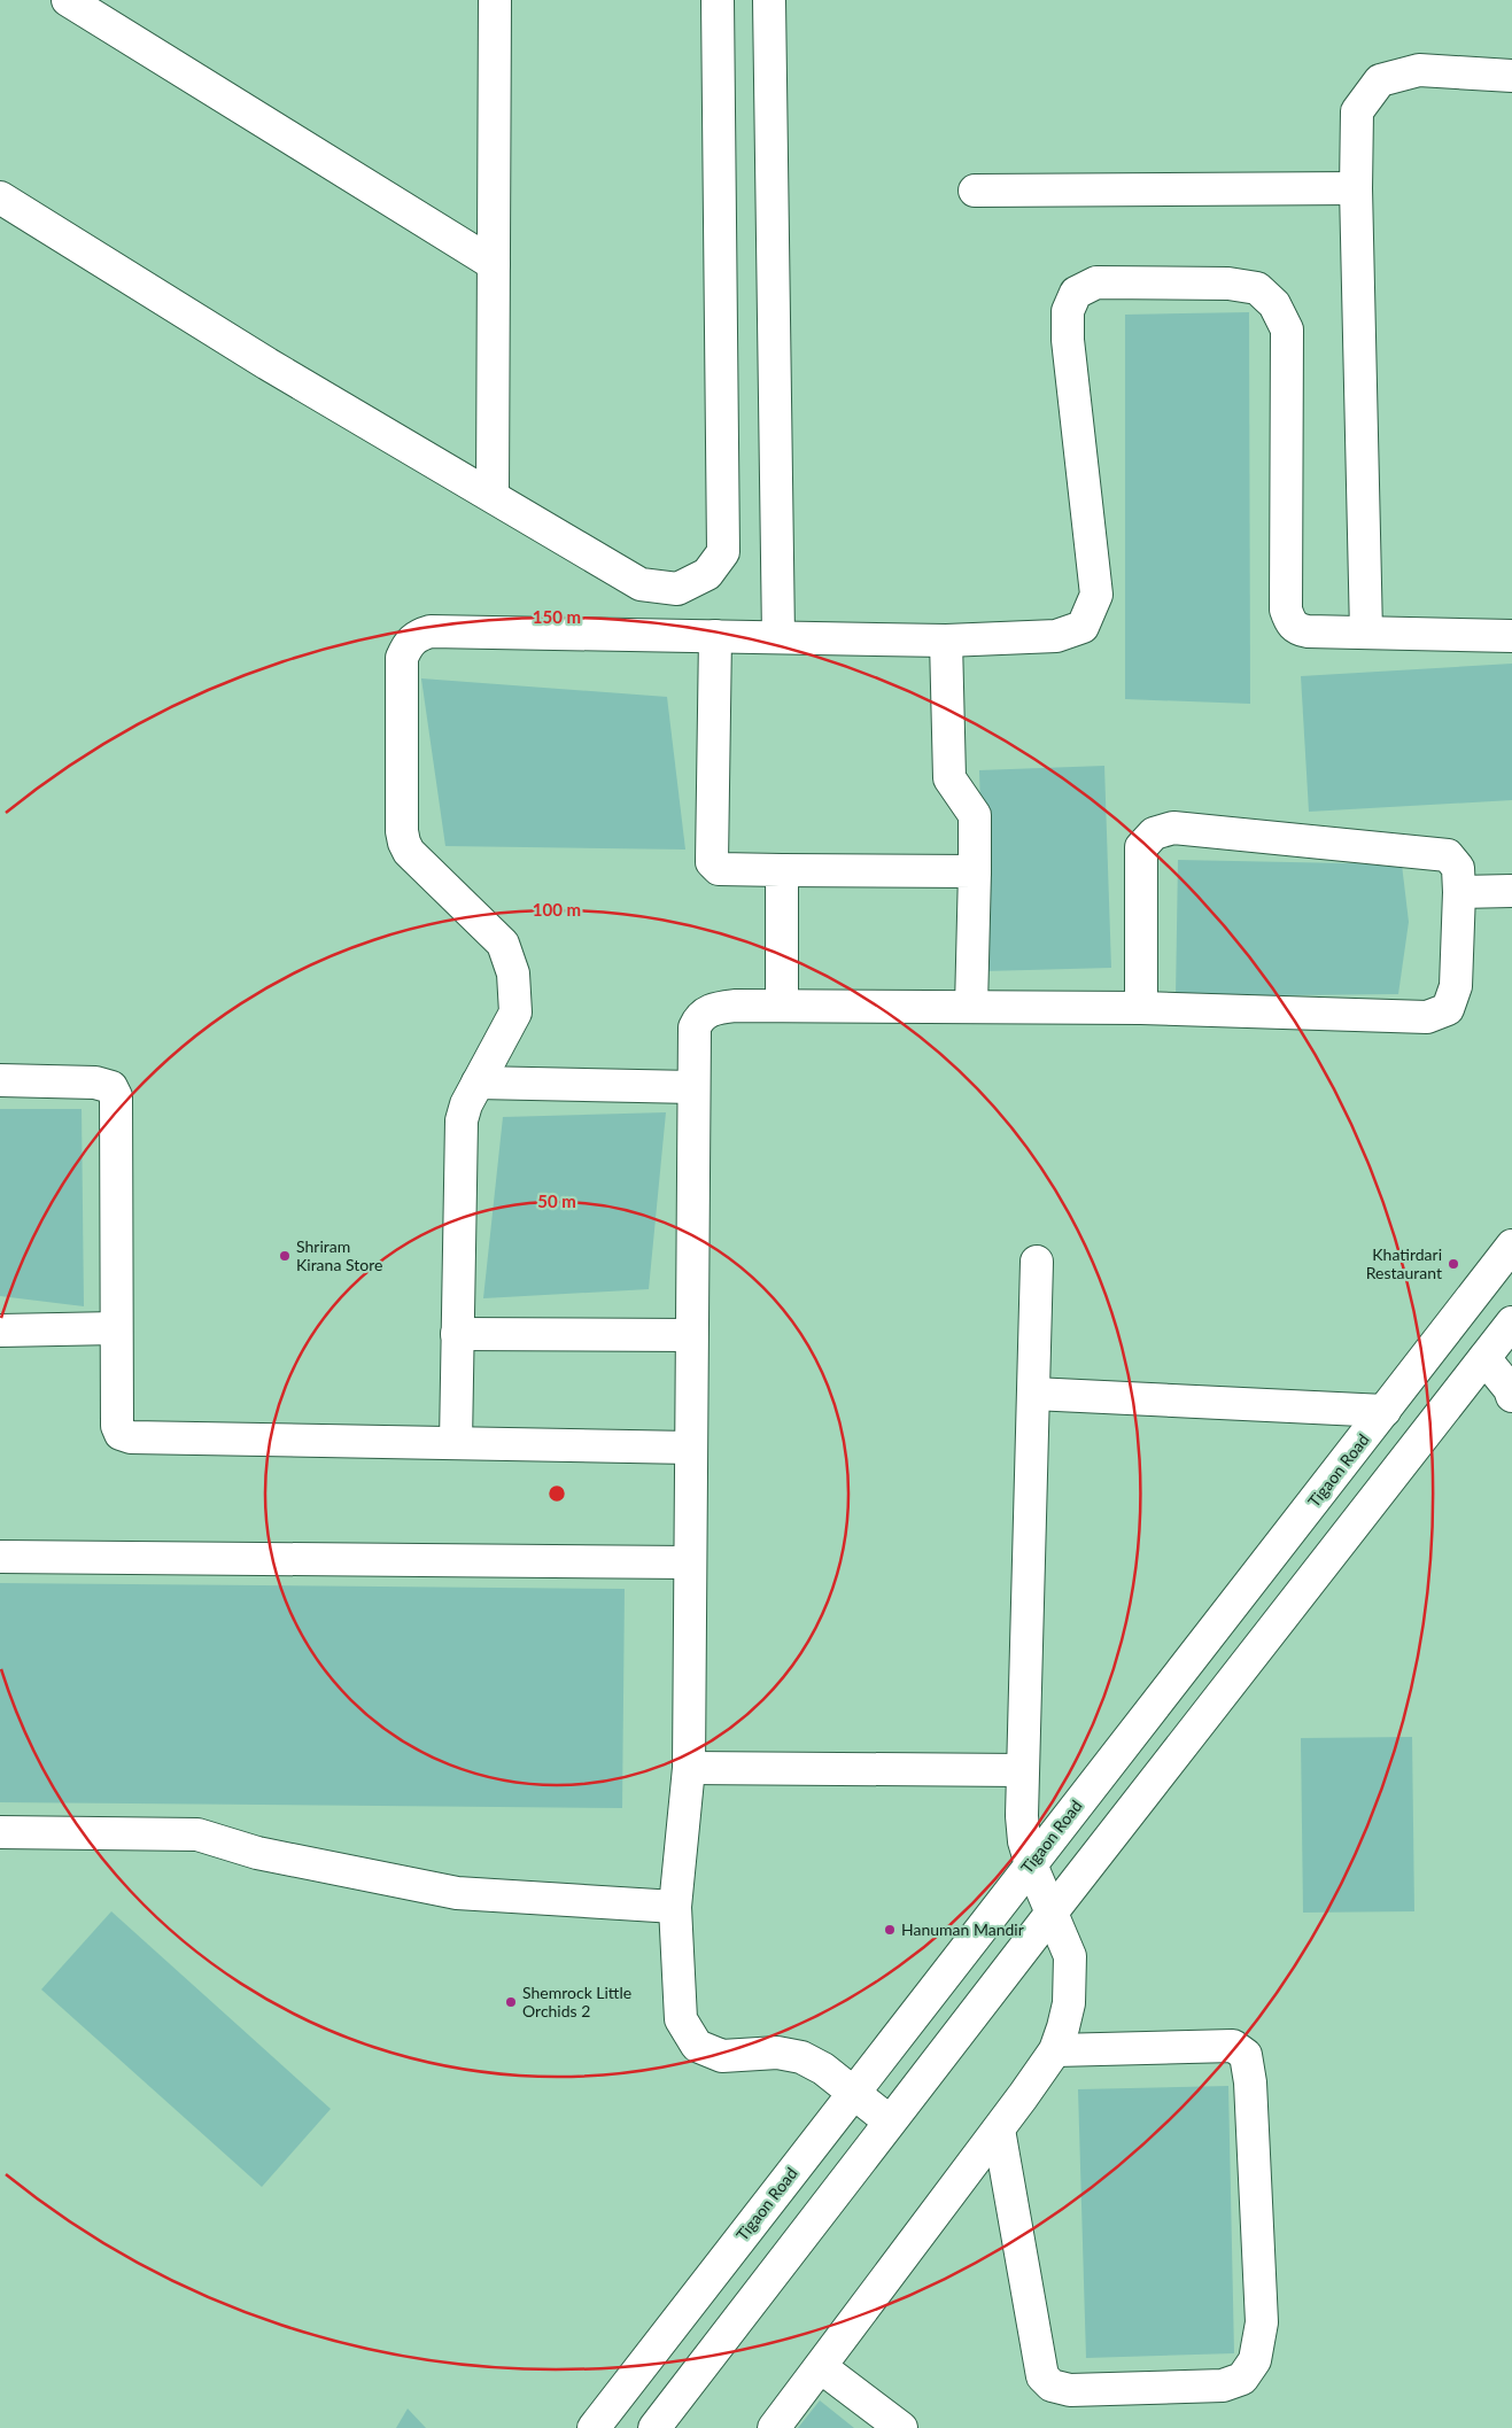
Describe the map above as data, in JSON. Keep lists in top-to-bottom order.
{
  "streets": {
    "street": ["Tigaon Road"]
  },
  "places": [
    "Shriram Kirana Store",
    "Khatirdari Restaurant",
    "Hanuman Mandir",
    "Shemrock Little Orchids 2"
  ],
  "rings": ["150 m", "100 m", "50 m"]
}
